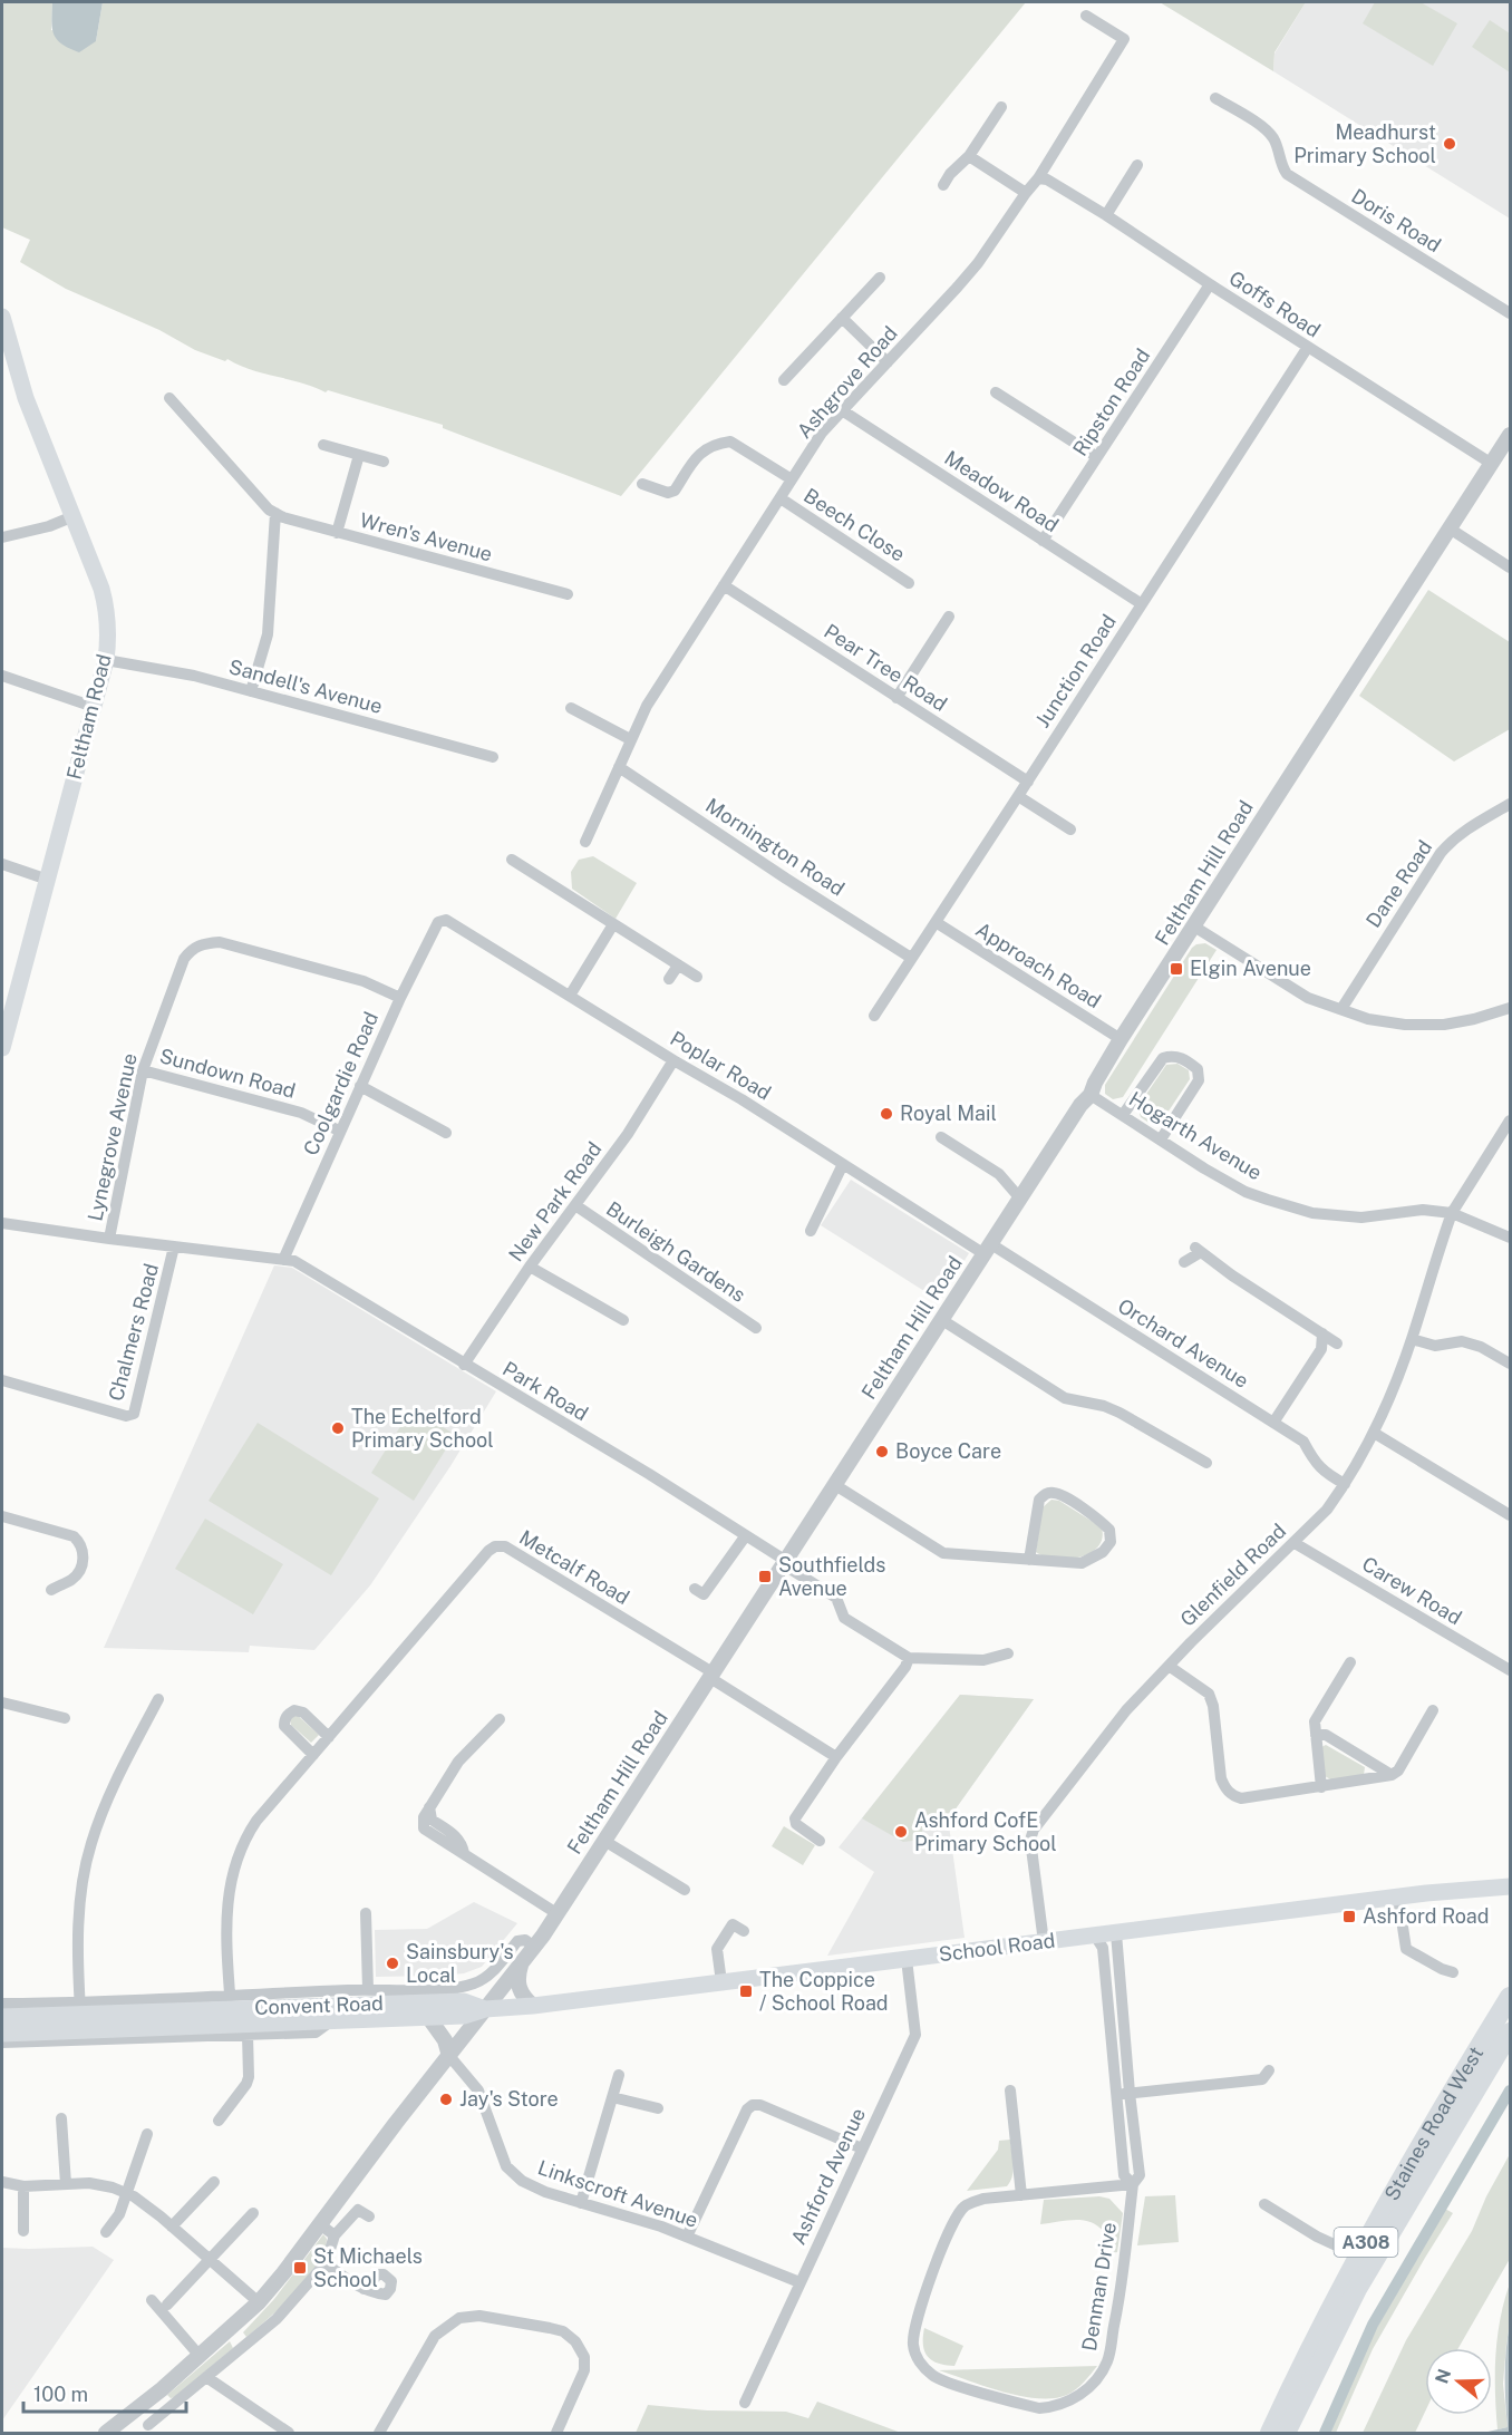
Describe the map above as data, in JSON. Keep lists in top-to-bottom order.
{
  "streets": {
    "highway": ["Staines Road West", "A308"],
    "main road": ["Feltham Road", "School Road", "Convent Road"],
    "street": [
      "Doris Road",
      "Goffs Road",
      "Ashgrove Road",
      "Ripston Road",
      "Meadow Road",
      "Beech Close",
      "Wren's Avenue",
      "Pear Tree Road",
      "Junction Road",
      "Sandell's Avenue",
      "Mornington Road",
      "Feltham Hill Road",
      "Dane Road",
      "Approach Road",
      "Poplar Road",
      "Sundown Road",
      "Coolgardie Road",
      "Hogarth Avenue",
      "Lynegrove Avenue",
      "New Park Road",
      "Burleigh Gardens",
      "Chalmers Road",
      "Orchard Avenue",
      "Park Road",
      "Metcalf Road",
      "Glenfield Road",
      "Carew Road",
      "Ashford Avenue",
      "Linkscroft Avenue",
      "Denman Drive"
    ]
  },
  "crossings": [
    ["Goffs Road", "Ashgrove Road"],
    ["Goffs Road", "Ripston Road"],
    ["Goffs Road", "Junction Road"],
    ["Goffs Road", "Feltham Hill Road"],
    ["Ashgrove Road", "Meadow Road"],
    ["Ashgrove Road", "Beech Close"],
    ["Ashgrove Road", "Pear Tree Road"],
    ["Ashgrove Road", "Mornington Road"],
    ["Ripston Road", "Meadow Road"],
    ["Meadow Road", "Junction Road"],
    ["Pear Tree Road", "Junction Road"],
    ["Junction Road", "Mornington Road"],
    ["Junction Road", "Approach Road"],
    ["Sandell's Avenue", "Feltham Road"],
    ["Feltham Hill Road", "Approach Road"],
    ["Feltham Hill Road", "Poplar Road"],
    ["Feltham Hill Road", "Hogarth Avenue"],
    ["Feltham Hill Road", "Orchard Avenue"],
    ["Feltham Hill Road", "Park Road"],
    ["Feltham Hill Road", "Metcalf Road"],
    ["Feltham Hill Road", "School Road"],
    ["Feltham Hill Road", "Convent Road"],
    ["Feltham Hill Road", "Linkscroft Avenue"],
    ["Poplar Road", "Coolgardie Road"],
    ["Poplar Road", "New Park Road"],
    ["Poplar Road", "Orchard Avenue"],
    ["Sundown Road", "Coolgardie Road"],
    ["Sundown Road", "Lynegrove Avenue"],
    ["Coolgardie Road", "Lynegrove Avenue"],
    ["Coolgardie Road", "Park Road"],
    ["Hogarth Avenue", "Glenfield Road"],
    ["Lynegrove Avenue", "Park Road"],
    ["New Park Road", "Burleigh Gardens"],
    ["New Park Road", "Park Road"],
    ["Chalmers Road", "Park Road"],
    ["Orchard Avenue", "Glenfield Road"],
    ["Metcalf Road", "Convent Road"],
    ["Glenfield Road", "Carew Road"],
    ["Glenfield Road", "School Road"],
    ["School Road", "Convent Road"],
    ["School Road", "Ashford Avenue"],
    ["School Road", "Denman Drive"],
    ["Ashford Avenue", "Linkscroft Avenue"]
  ],
  "places": {
    "other": [
      "Meadhurst Primary School",
      "Royal Mail",
      "The Echelford Primary School",
      "Boyce Care",
      "Ashford CofE Primary School",
      "Sainsbury's Local",
      "Jay's Store"
    ],
    "transit": [
      "Elgin Avenue",
      "Southfields Avenue",
      "Ashford Road",
      "The Coppice / School Road",
      "St Michaels School"
    ]
  },
  "scale_bar": "100 m",
  "north": "left"
}
